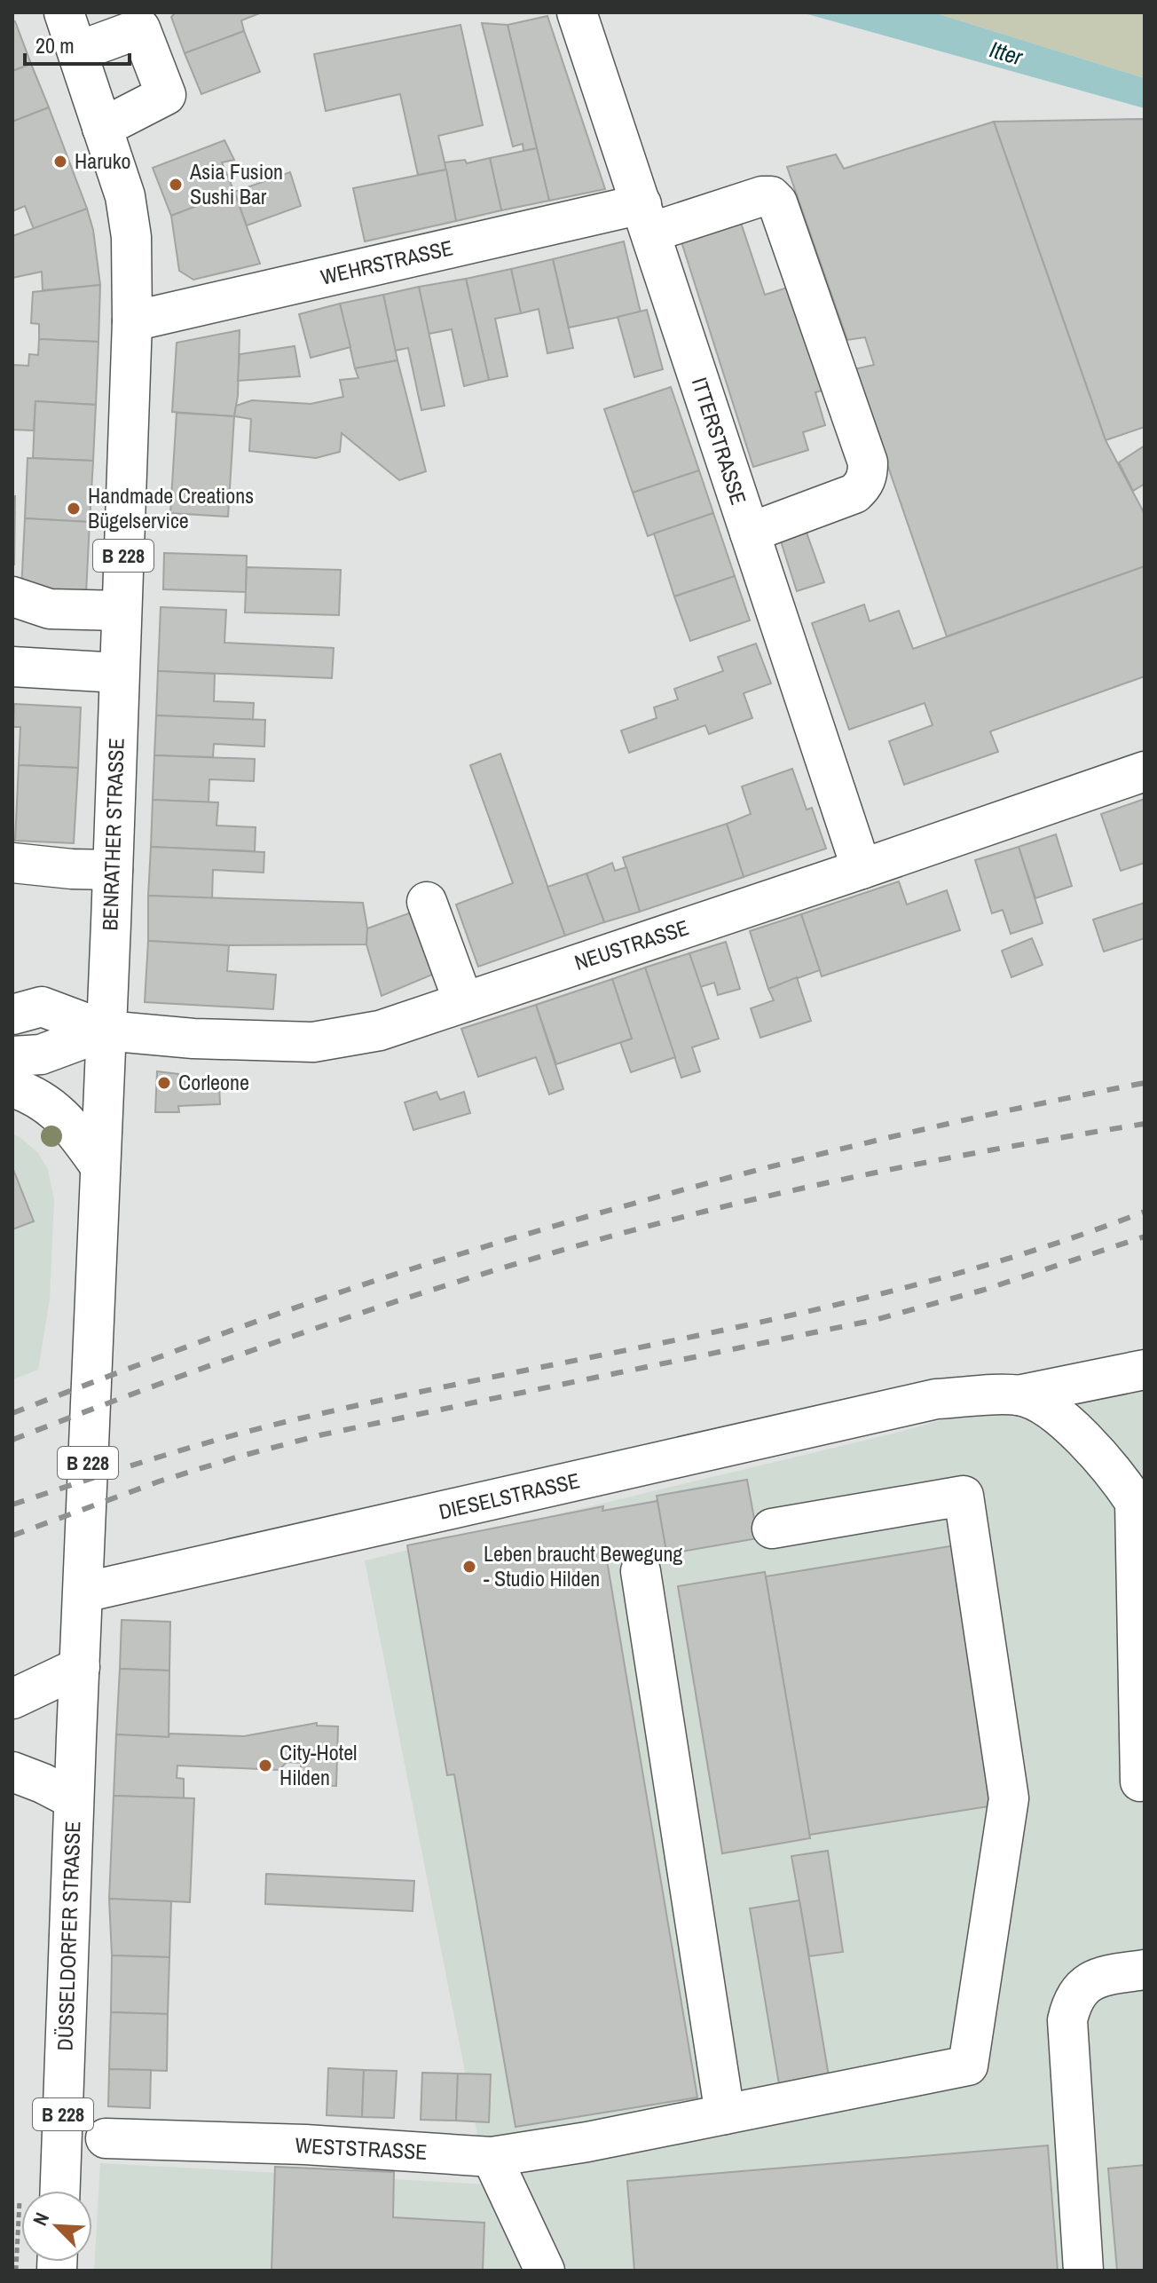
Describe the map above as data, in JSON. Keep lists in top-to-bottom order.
{
  "streets": {
    "street": [
      "WEHRSTRASSE",
      "ITTERSTRASSE",
      "B 228",
      "BENRATHER STRASSE",
      "NEUSTRASSE",
      "DIESELSTRASSE",
      "DÜSSELDORFER STRASSE",
      "WESTSTRASSE"
    ]
  },
  "crossings": [
    ["WEHRSTRASSE", "ITTERSTRASSE"],
    ["WEHRSTRASSE", "BENRATHER STRASSE"],
    ["ITTERSTRASSE", "NEUSTRASSE"],
    ["BENRATHER STRASSE", "NEUSTRASSE"],
    ["BENRATHER STRASSE", "DIESELSTRASSE"],
    ["BENRATHER STRASSE", "DÜSSELDORFER STRASSE"]
  ],
  "water": ["Itter"],
  "places": [
    "Haruko",
    "Asia Fusion Sushi Bar",
    "Handmade Creations Bügelservice",
    "Corleone",
    "Leben braucht Bewegung - Studio Hilden",
    "City-Hotel Hilden"
  ],
  "scale_bar": "20 m",
  "north": "top left"
}
